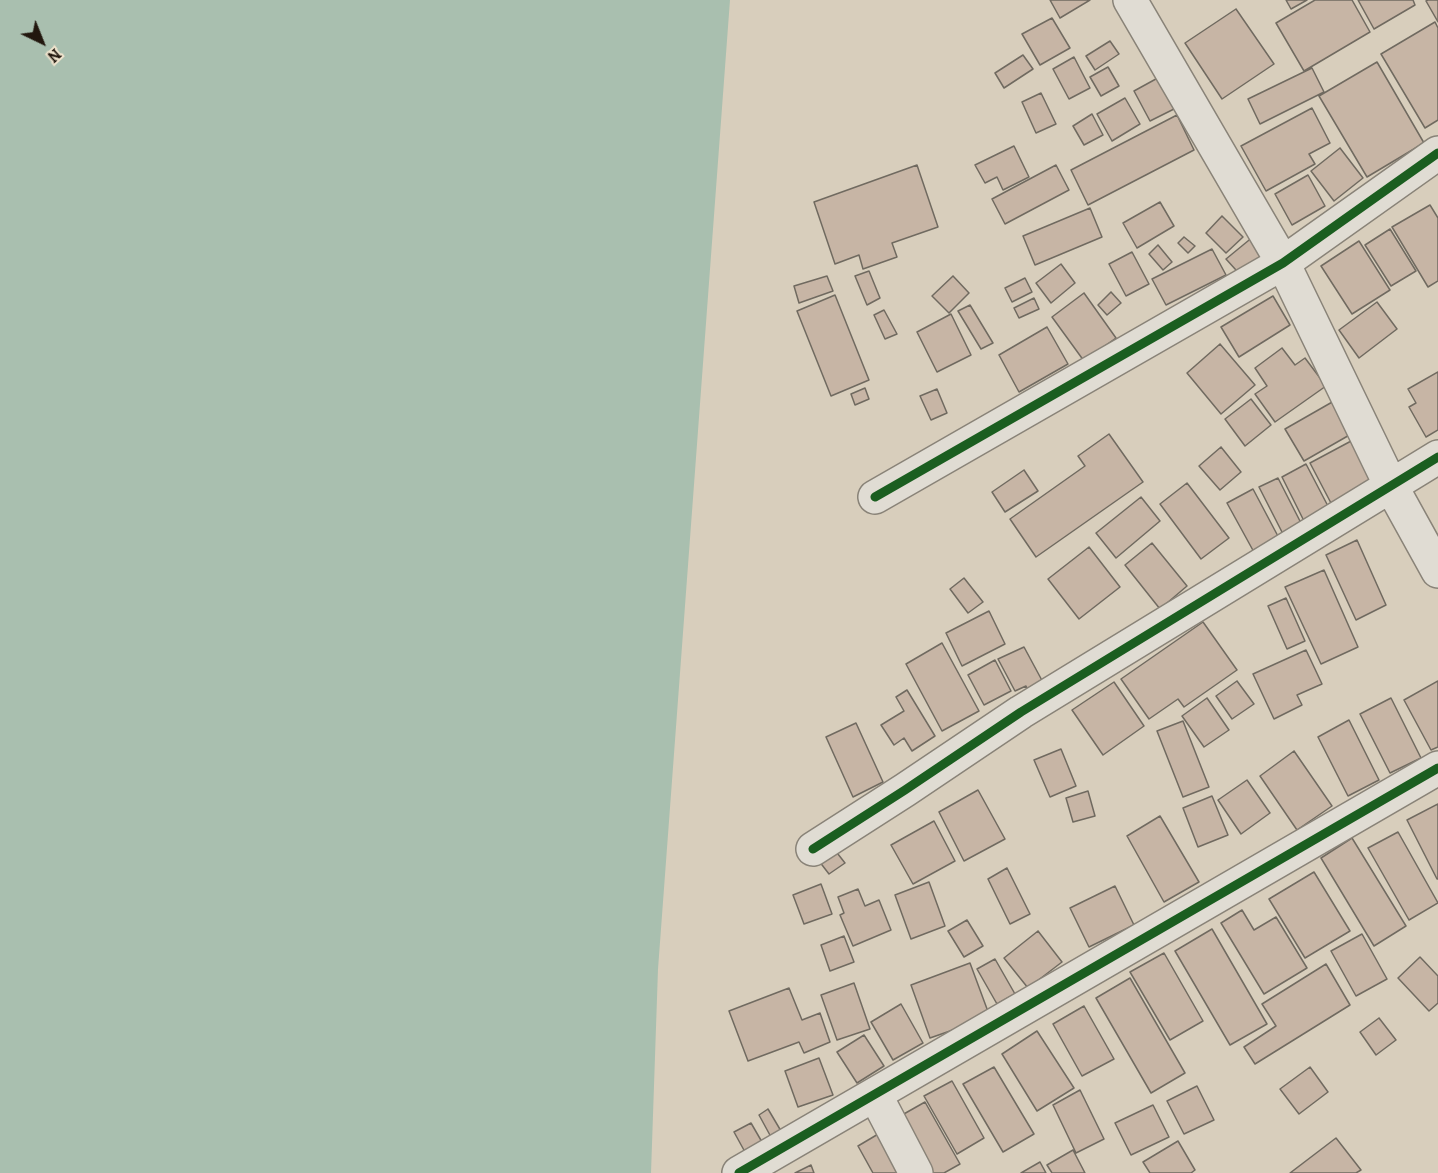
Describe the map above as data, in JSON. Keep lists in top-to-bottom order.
{
  "north": "bottom right"
}
